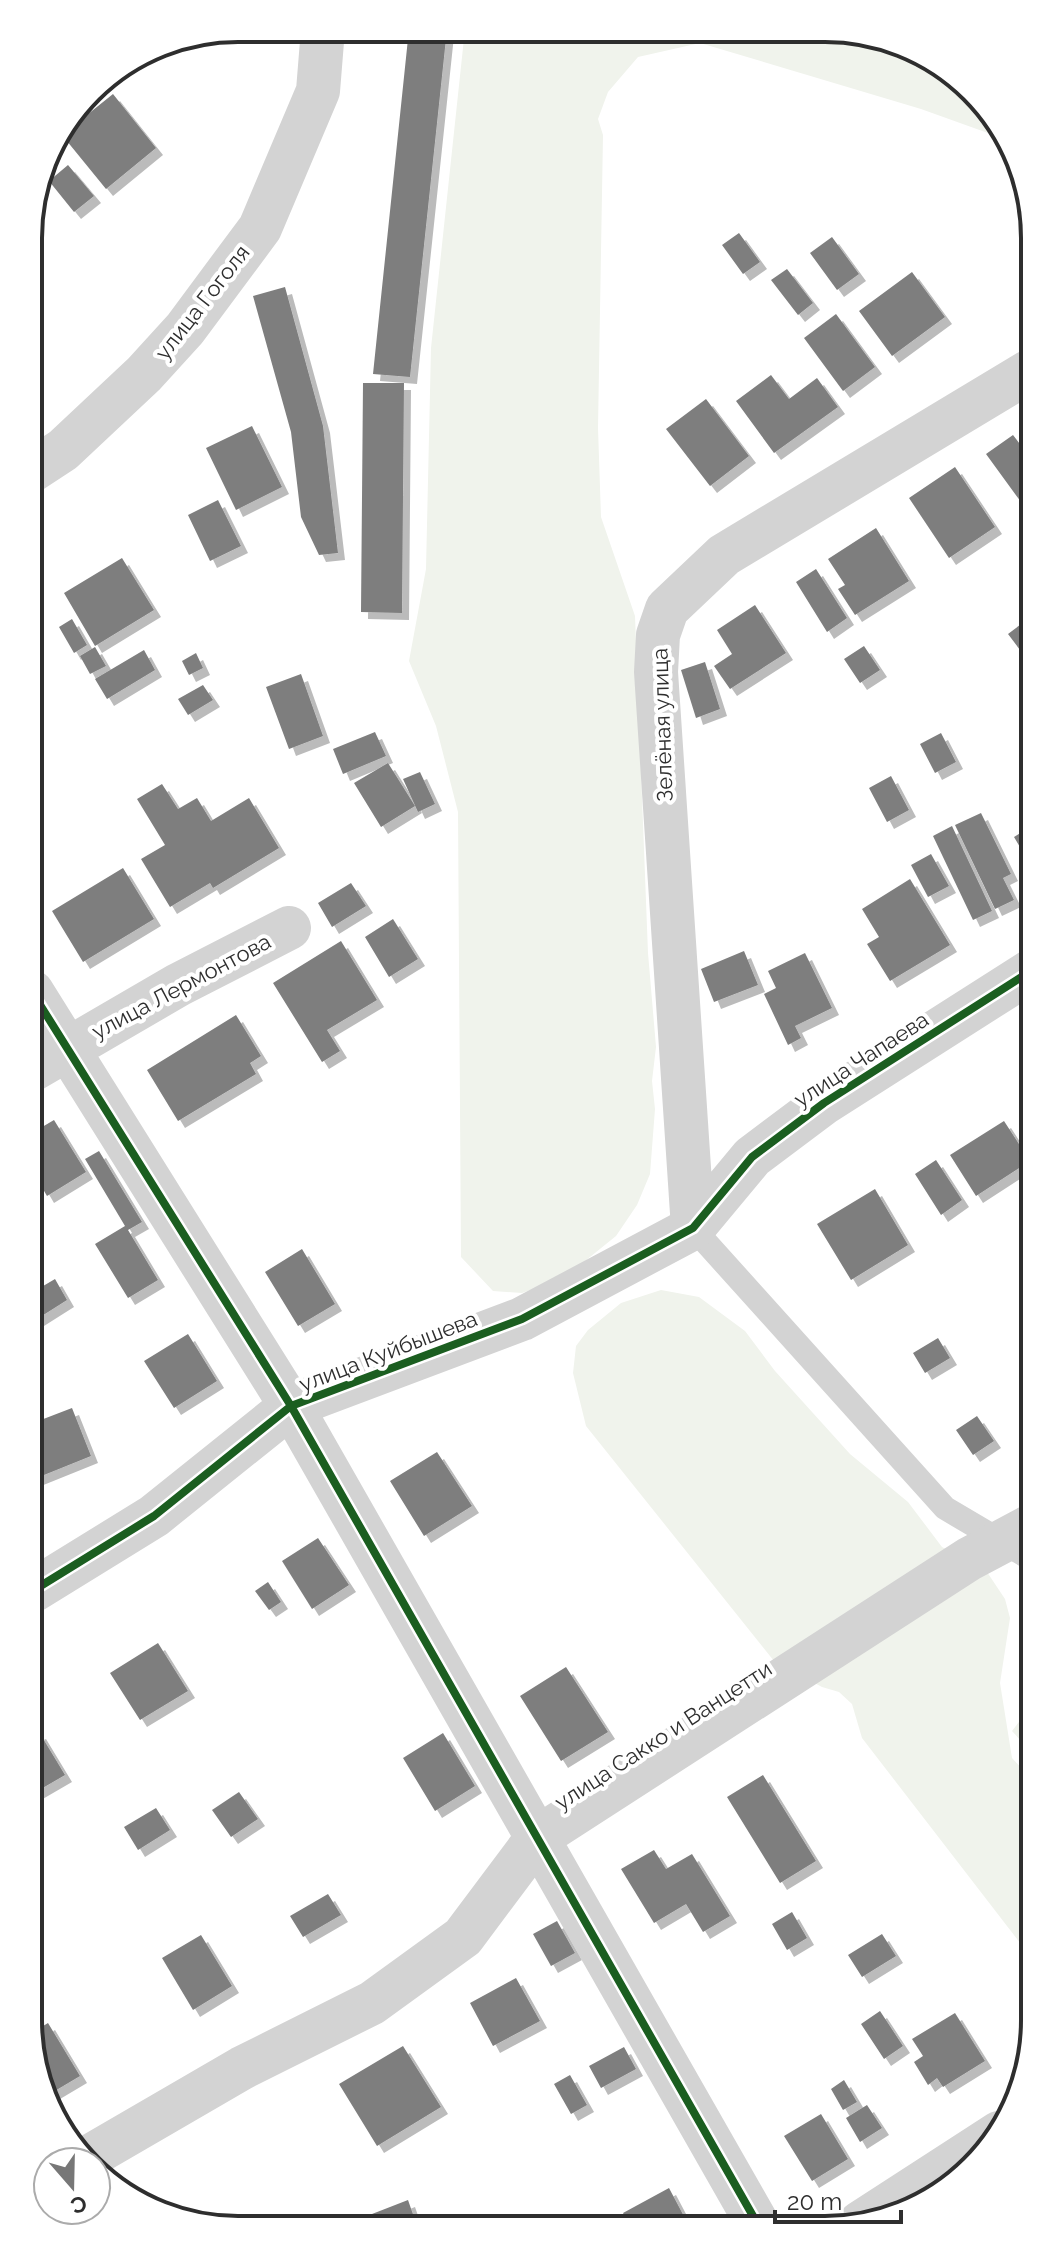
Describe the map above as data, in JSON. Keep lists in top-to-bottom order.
{
  "streets": {
    "street": [
      "улица Гоголя",
      "Зелёная улица",
      "улица Лермонтова",
      "улица Чапаева",
      "улица Куйбышева",
      "улица Сакко и Ванцетти"
    ]
  },
  "crossings": [
    ["Зелёная улица", "улица Чапаева"],
    ["Зелёная улица", "улица Куйбышева"],
    ["улица Чапаева", "улица Куйбышева"]
  ],
  "scale_bar": "20 m",
  "north": "bottom"
}
